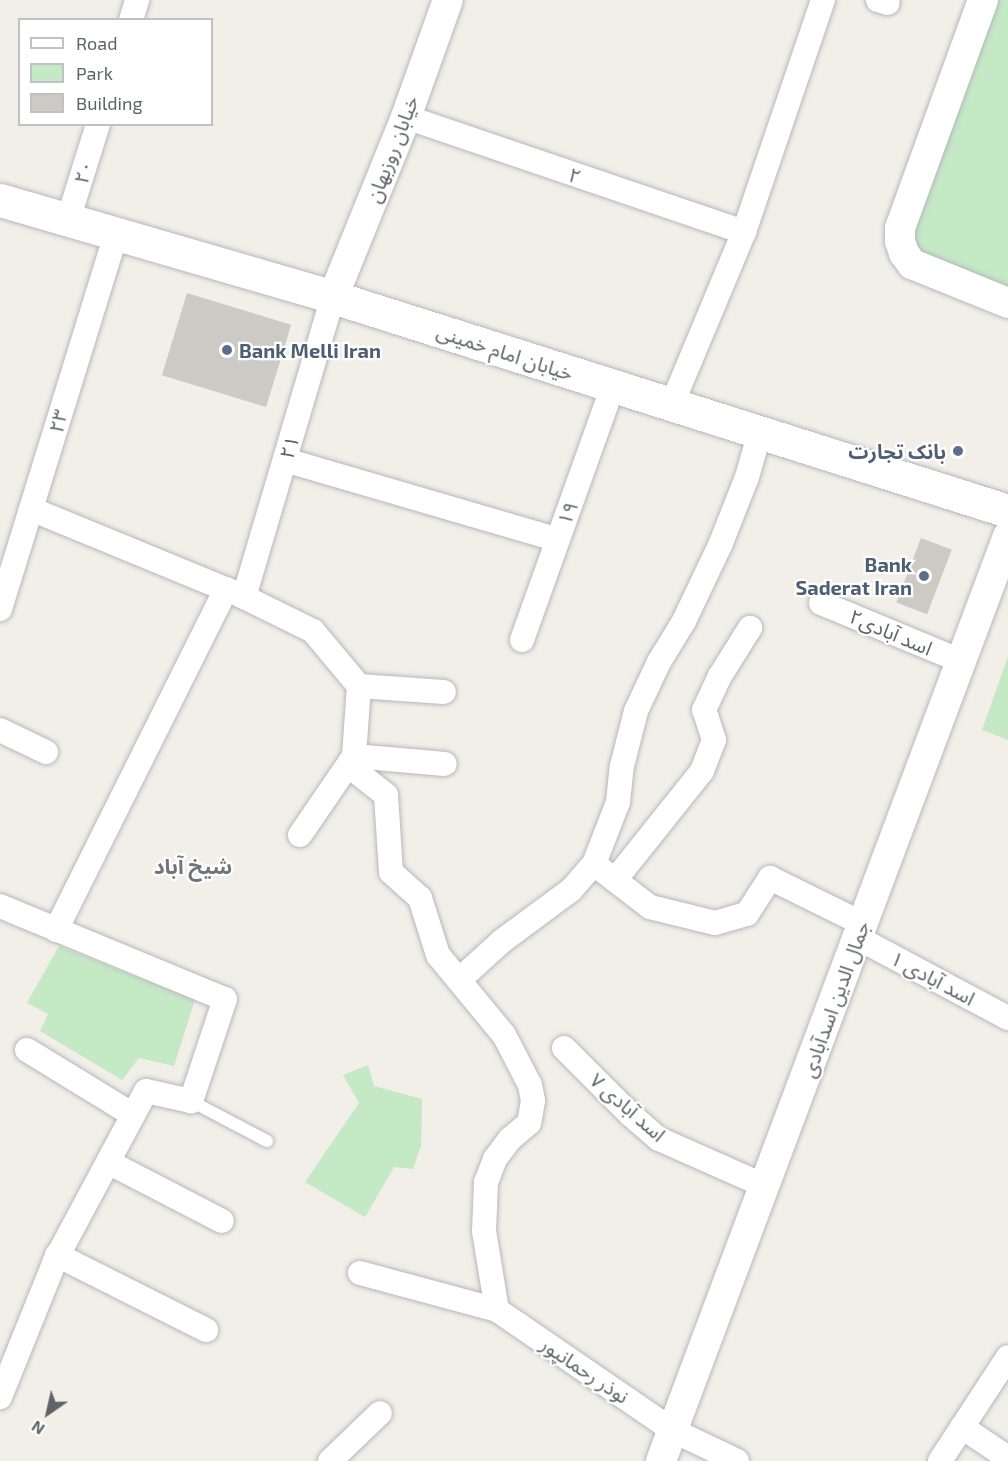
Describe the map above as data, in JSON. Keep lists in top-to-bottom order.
{
  "streets": {
    "main road": ["خیابان امام خمینی"],
    "street": [
      "خیابان روزبهان",
      "۲۰",
      "۲",
      "۲۳",
      "۲۱",
      "۱۹",
      "اسد آبادی۲",
      "اسد آبادی ۱",
      "جمال الدین اسدآبادی",
      "اسد آبادی ۷",
      "نوذر رحمانپور"
    ]
  },
  "crossings": [
    ["خیابان روزبهان", "۲"],
    ["خیابان روزبهان", "خیابان امام خمینی"],
    ["خیابان روزبهان", "۲۱"],
    ["۲۰", "خیابان امام خمینی"],
    ["خیابان امام خمینی", "۲۳"],
    ["خیابان امام خمینی", "۲۱"],
    ["خیابان امام خمینی", "۱۹"],
    ["اسد آبادی۲", "جمال الدین اسدآبادی"],
    ["اسد آبادی ۱", "جمال الدین اسدآبادی"],
    ["جمال الدین اسدآبادی", "اسد آبادی ۷"],
    ["جمال الدین اسدآبادی", "نوذر رحمانپور"]
  ],
  "districts": ["شیخ آباد"],
  "places": ["Bank Melli Iran", "بانک تجارت", "Bank Saderat Iran"],
  "legend": ["Road", "Park", "Building"],
  "north": "bottom left"
}
